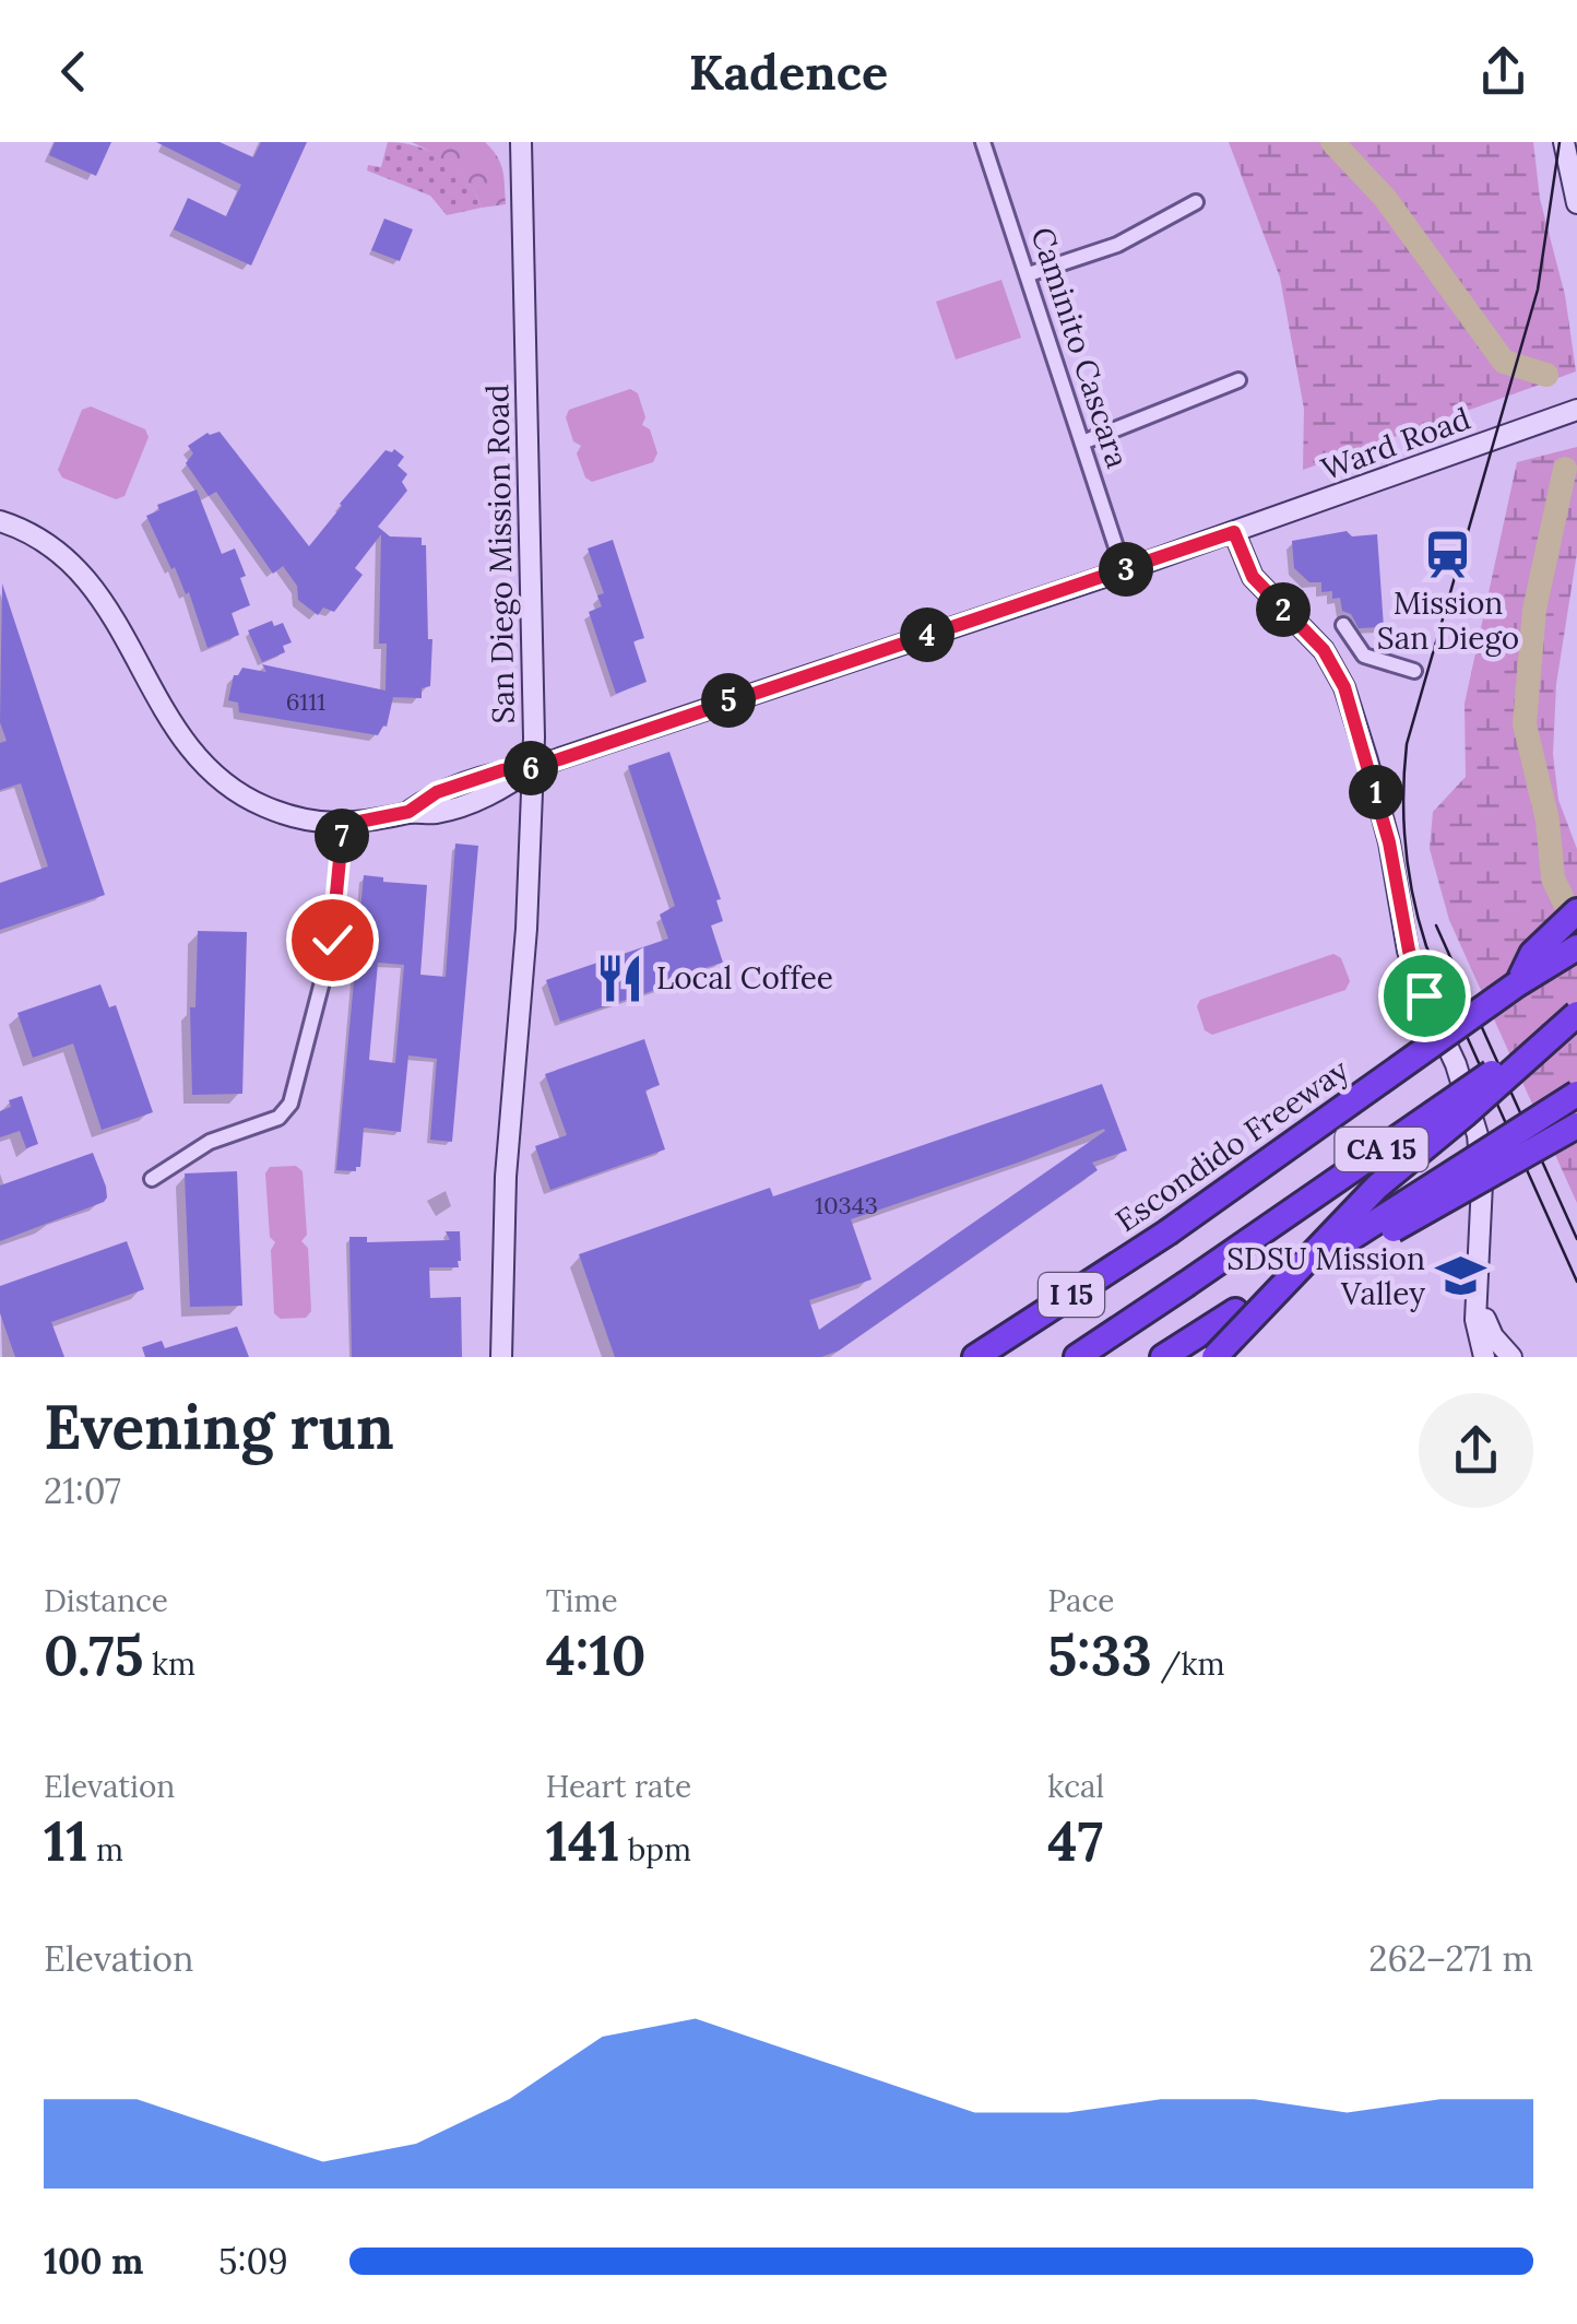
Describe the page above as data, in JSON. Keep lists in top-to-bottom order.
{
  "streets": {
    "highway": ["Escondido Freeway", "CA 15", "I 15"],
    "main road": ["Ward Road", "San Diego Mission Road"],
    "street": ["Caminito Cascara"]
  },
  "crossings": [
    ["Caminito Cascara", "Ward Road"],
    ["Ward Road", "San Diego Mission Road"]
  ],
  "places": {
    "station": ["Mission San Diego"],
    "restaurant": ["Local Coffee"],
    "school or university": ["SDSU Mission Valley"]
  },
  "house_numbers": ["6111", "10343"],
  "page": {
    "header": "Kadence",
    "pins": [
      "3",
      "2",
      "4",
      "5",
      "6",
      "1",
      "7"
    ],
    "heading": ["Evening run", "21:07"],
    "stats": [
      ["Distance", "0.75 km"],
      ["Time", "4:10"],
      ["Pace", "5:33 /km"],
      ["Elevation", "11 m"],
      ["Heart rate", "141 bpm"],
      ["kcal", "47"]
    ],
    "chart": ["Elevation", "262–271 m"],
    "list": [
      {
        "name": "100 m",
        "note": "5:09"
      }
    ]
  }
}
